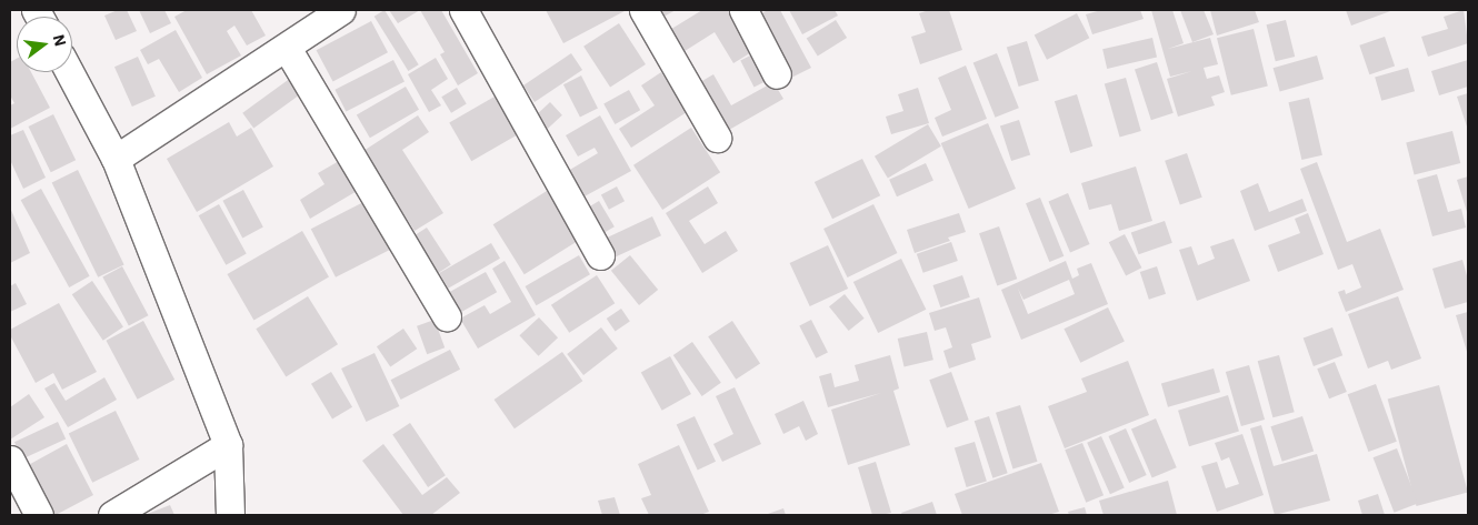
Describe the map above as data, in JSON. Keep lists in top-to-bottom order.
{
  "north": "right"
}
